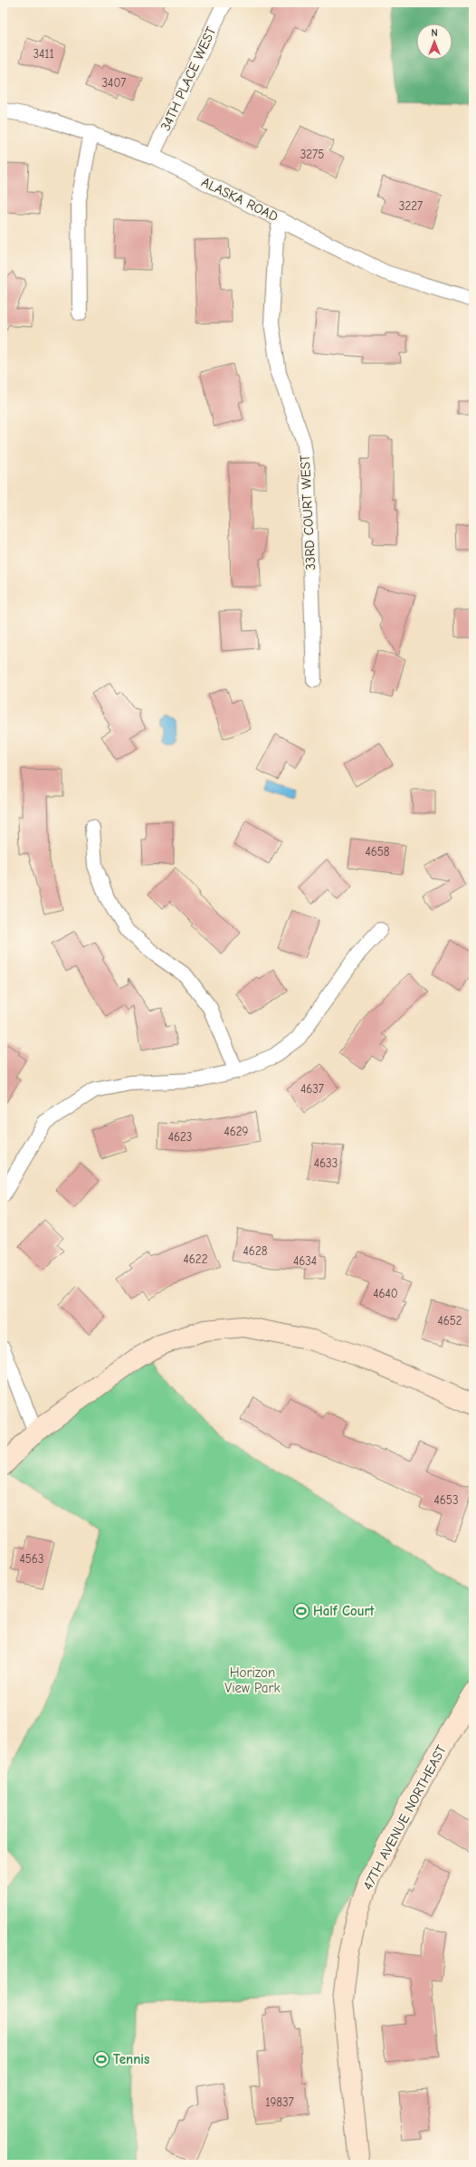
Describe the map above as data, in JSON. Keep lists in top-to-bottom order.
{
  "streets": {
    "street": [
      "34TH PLACE WEST",
      "ALASKA ROAD",
      "33RD COURT WEST",
      "47TH AVENUE NORTHEAST"
    ]
  },
  "crossings": [
    ["34TH PLACE WEST", "ALASKA ROAD"],
    ["ALASKA ROAD", "33RD COURT WEST"]
  ],
  "parks": ["Horizon View Park"],
  "places": {
    "sports": ["Half Court", "Tennis"]
  },
  "house_numbers": [
    "3411",
    "3407",
    "3275",
    "3227",
    "4658",
    "4637",
    "4629",
    "4623",
    "4633",
    "4628",
    "4622",
    "4634",
    "4640",
    "4652",
    "4653",
    "4563",
    "19837"
  ],
  "north": "top"
}
